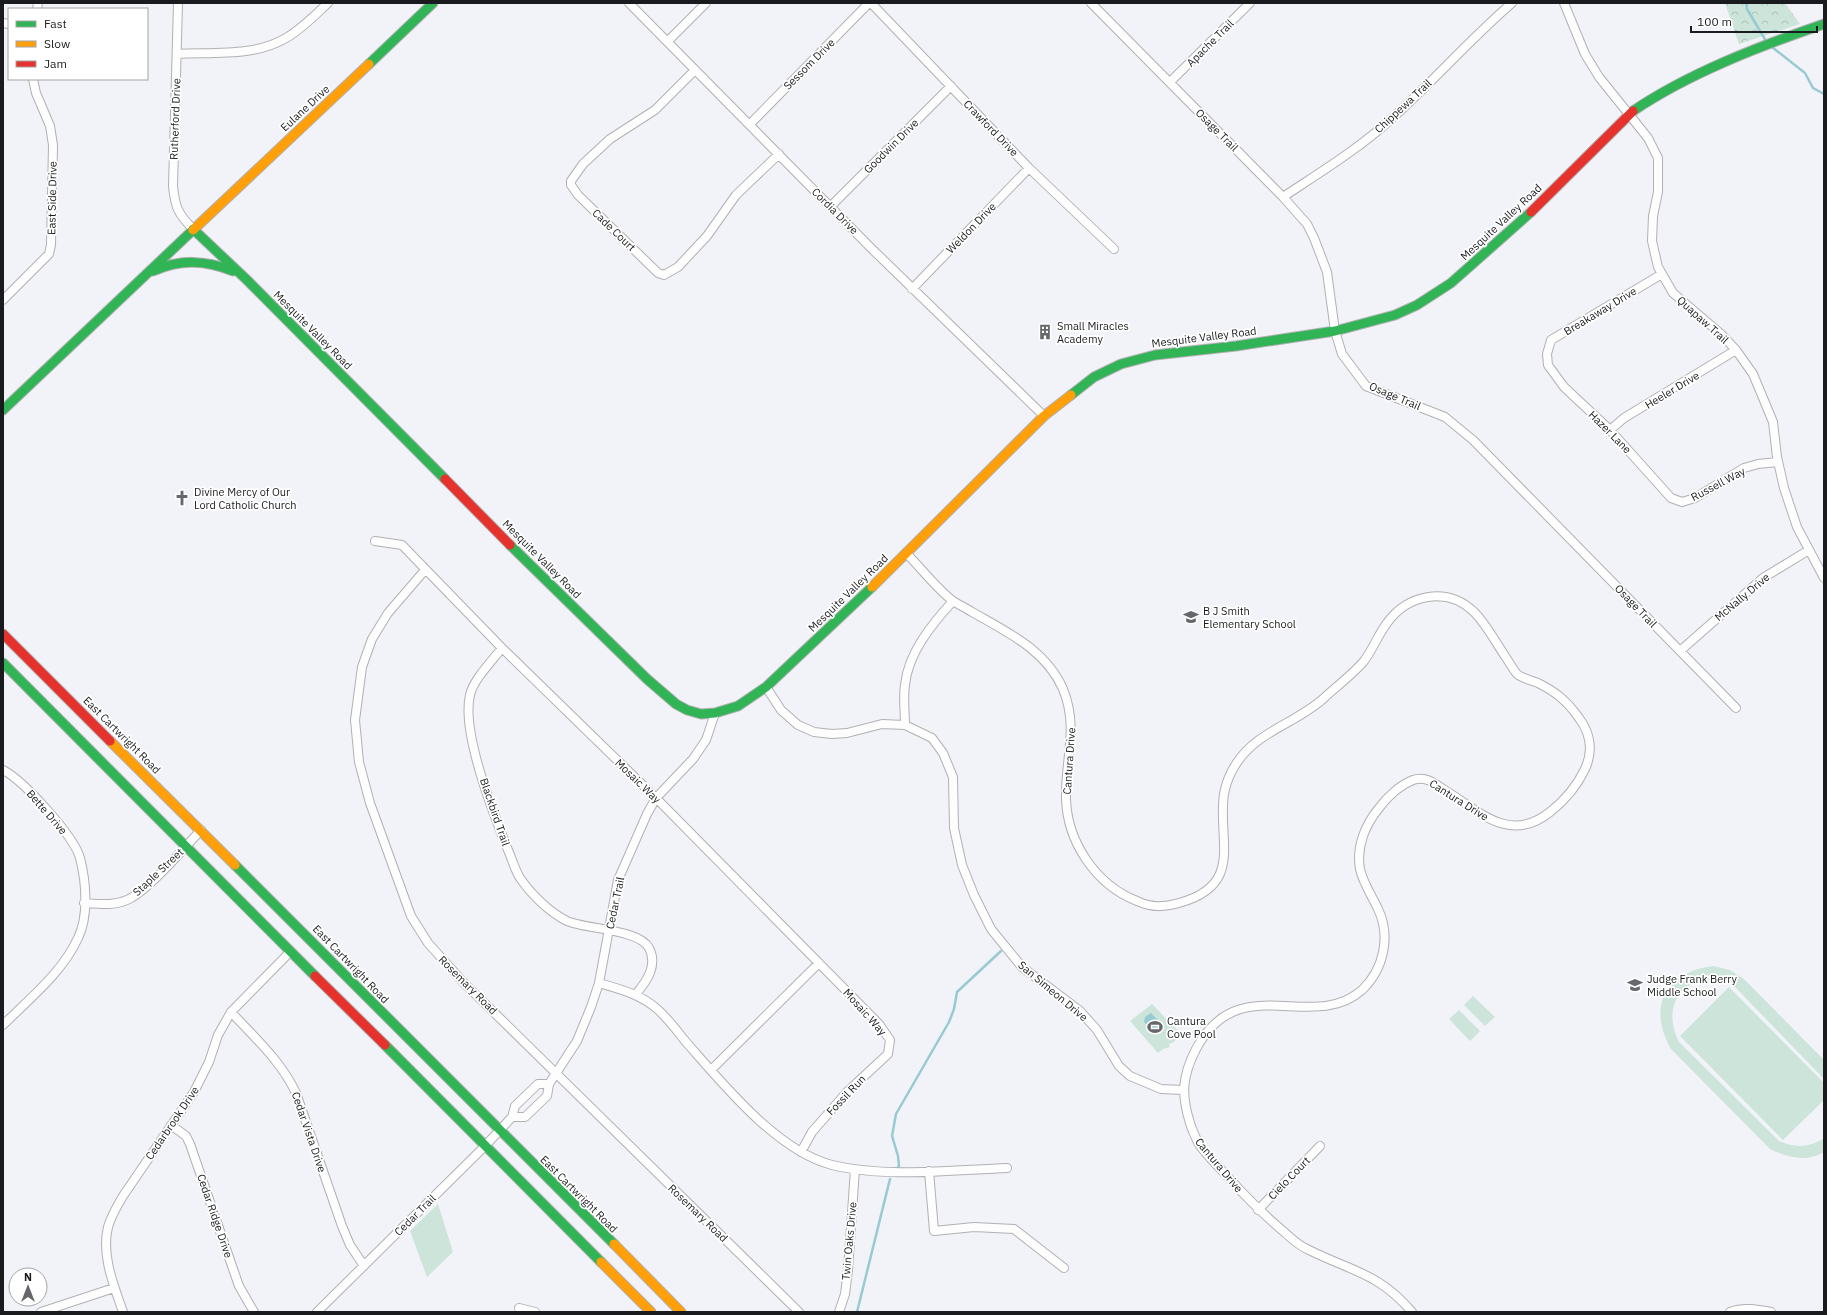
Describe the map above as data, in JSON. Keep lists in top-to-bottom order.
{
  "streets": {
    "street": [
      "Apache Trail",
      "Sessom Drive",
      "Chippewa Trail",
      "Eulane Drive",
      "Rutherford Drive",
      "Crawford Drive",
      "Osage Trail",
      "Goodwin Drive",
      "East Side Drive",
      "Cordia Drive",
      "Mesquite Valley Road",
      "Weldon Drive",
      "Cade Court",
      "Breakaway Drive",
      "Quapaw Trail",
      "Heeler Drive",
      "Hazer Lane",
      "Russell Way",
      "McNally Drive",
      "East Cartwright Road",
      "Cantura Drive",
      "Mosaic Way",
      "Bette Drive",
      "Blackbird Trail",
      "Staple Street",
      "Cedar Trail",
      "Rosemary Road",
      "San Simeon Drive",
      "Fossil Run",
      "Cedarbrook Drive",
      "Cedar Vista Drive",
      "Cielo Court",
      "Cedar Ridge Drive",
      "Twin Oaks Drive"
    ]
  },
  "crossings": [
    ["Apache Trail", "Osage Trail"],
    ["Sessom Drive", "Crawford Drive"],
    ["Sessom Drive", "Cordia Drive"],
    ["Chippewa Trail", "Osage Trail"],
    ["Eulane Drive", "Rutherford Drive"],
    ["Eulane Drive", "Mesquite Valley Road"],
    ["Rutherford Drive", "Mesquite Valley Road"],
    ["Crawford Drive", "Goodwin Drive"],
    ["Crawford Drive", "Weldon Drive"],
    ["Osage Trail", "Mesquite Valley Road"],
    ["Osage Trail", "McNally Drive"],
    ["Goodwin Drive", "Cordia Drive"],
    ["Cordia Drive", "Mesquite Valley Road"],
    ["Cordia Drive", "Weldon Drive"],
    ["Cordia Drive", "Cade Court"],
    ["Mesquite Valley Road", "Quapaw Trail"],
    ["Mesquite Valley Road", "Cantura Drive"],
    ["Mesquite Valley Road", "Cedar Trail"],
    ["Mesquite Valley Road", "San Simeon Drive"],
    ["Breakaway Drive", "Quapaw Trail"],
    ["Breakaway Drive", "Hazer Lane"],
    ["Quapaw Trail", "Heeler Drive"],
    ["Quapaw Trail", "Russell Way"],
    ["Quapaw Trail", "McNally Drive"],
    ["Heeler Drive", "Hazer Lane"],
    ["Hazer Lane", "Russell Way"],
    ["East Cartwright Road", "Staple Street"],
    ["East Cartwright Road", "Cedar Trail"],
    ["Cantura Drive", "San Simeon Drive"],
    ["Cantura Drive", "Cielo Court"],
    ["Mosaic Way", "Blackbird Trail"],
    ["Mosaic Way", "Cedar Trail"],
    ["Mosaic Way", "Rosemary Road"],
    ["Mosaic Way", "Fossil Run"],
    ["Bette Drive", "Staple Street"],
    ["Blackbird Trail", "Cedar Trail"],
    ["Cedar Trail", "Rosemary Road"],
    ["Cedar Trail", "Cedar Vista Drive"],
    ["Cedarbrook Drive", "Cedar Vista Drive"],
    ["Cedarbrook Drive", "Cedar Ridge Drive"]
  ],
  "places": {
    "building": ["Small Miracles Academy"],
    "church": ["Divine Mercy of Our Lord Catholic Church"],
    "school or university": ["B J Smith Elementary School", "Judge Frank Berry Middle School"],
    "sports": ["Cantura Cove Pool"]
  },
  "legend": ["Fast", "Slow", "Jam"],
  "scale_bar": "100 m",
  "north": "top"
}
